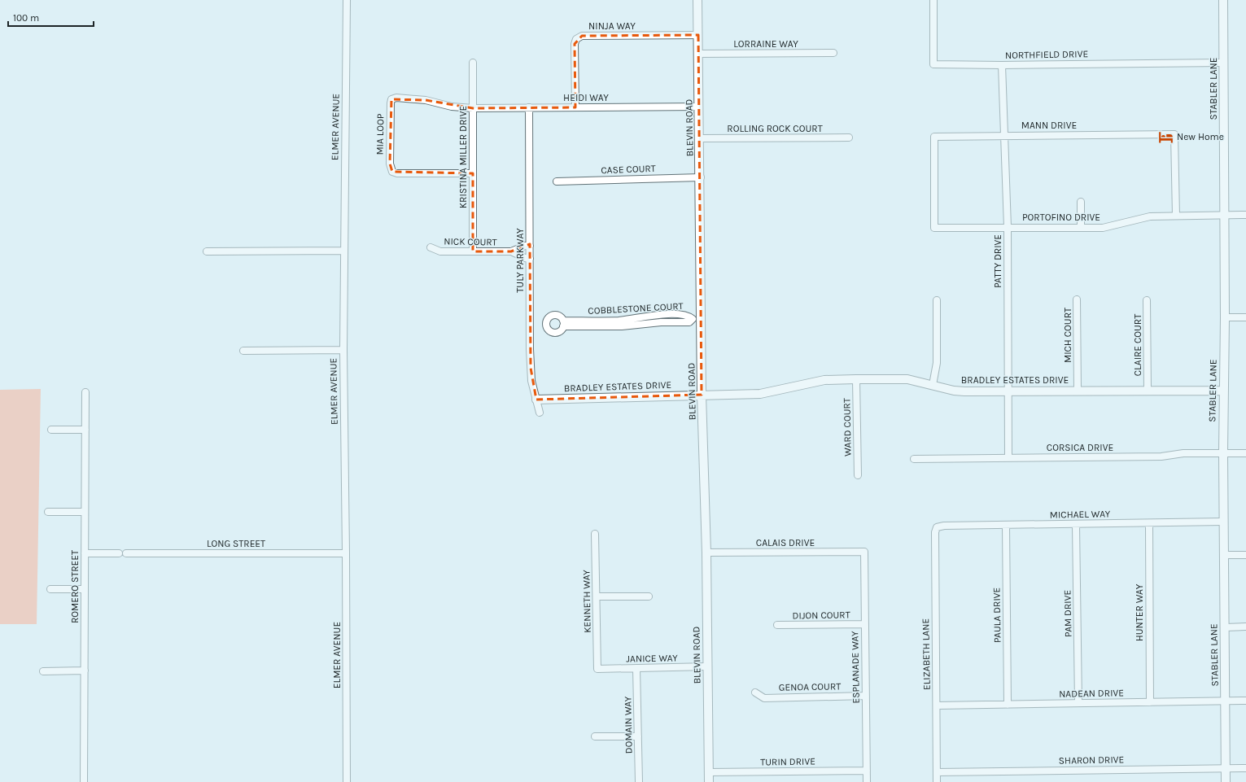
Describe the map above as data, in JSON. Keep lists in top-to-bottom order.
{
  "streets": {
    "street": [
      "NINJA WAY",
      "LORRAINE WAY",
      "NORTHFIELD DRIVE",
      "STABLER LANE",
      "HEIDI WAY",
      "MANN DRIVE",
      "ELMER AVENUE",
      "BLEVIN ROAD",
      "ROLLING ROCK COURT",
      "MIA LOOP",
      "KRISTINA MILLER DRIVE",
      "CASE COURT",
      "PORTOFINO DRIVE",
      "NICK COURT",
      "TULY PARKWAY",
      "PATTY DRIVE",
      "COBBLESTONE COURT",
      "MICH COURT",
      "CLAIRE COURT",
      "BRADLEY ESTATES DRIVE",
      "WARD COURT",
      "CORSICA DRIVE",
      "MICHAEL WAY",
      "CALAIS DRIVE",
      "LONG STREET",
      "ROMERO STREET",
      "KENNETH WAY",
      "HUNTER WAY",
      "PAM DRIVE",
      "DIJON COURT",
      "PAULA DRIVE",
      "ELIZABETH LANE",
      "JANICE WAY",
      "ESPLANADE WAY",
      "GENOA COURT",
      "NADEAN DRIVE",
      "DOMAIN WAY",
      "SHARON DRIVE",
      "TURIN DRIVE"
    ]
  },
  "crossings": [
    ["NINJA WAY", "HEIDI WAY"],
    ["NINJA WAY", "BLEVIN ROAD"],
    ["LORRAINE WAY", "BLEVIN ROAD"],
    ["NORTHFIELD DRIVE", "STABLER LANE"],
    ["NORTHFIELD DRIVE", "PATTY DRIVE"],
    ["STABLER LANE", "PORTOFINO DRIVE"],
    ["STABLER LANE", "BRADLEY ESTATES DRIVE"],
    ["STABLER LANE", "CORSICA DRIVE"],
    ["STABLER LANE", "MICHAEL WAY"],
    ["STABLER LANE", "NADEAN DRIVE"],
    ["STABLER LANE", "SHARON DRIVE"],
    ["HEIDI WAY", "BLEVIN ROAD"],
    ["HEIDI WAY", "MIA LOOP"],
    ["HEIDI WAY", "KRISTINA MILLER DRIVE"],
    ["HEIDI WAY", "TULY PARKWAY"],
    ["MANN DRIVE", "PORTOFINO DRIVE"],
    ["MANN DRIVE", "PATTY DRIVE"],
    ["ELMER AVENUE", "LONG STREET"],
    ["BLEVIN ROAD", "ROLLING ROCK COURT"],
    ["BLEVIN ROAD", "CASE COURT"],
    ["BLEVIN ROAD", "COBBLESTONE COURT"],
    ["BLEVIN ROAD", "BRADLEY ESTATES DRIVE"],
    ["BLEVIN ROAD", "CALAIS DRIVE"],
    ["BLEVIN ROAD", "JANICE WAY"],
    ["BLEVIN ROAD", "TURIN DRIVE"],
    ["MIA LOOP", "KRISTINA MILLER DRIVE"],
    ["KRISTINA MILLER DRIVE", "NICK COURT"],
    ["PORTOFINO DRIVE", "PATTY DRIVE"],
    ["NICK COURT", "TULY PARKWAY"],
    ["TULY PARKWAY", "BRADLEY ESTATES DRIVE"],
    ["PATTY DRIVE", "BRADLEY ESTATES DRIVE"],
    ["PATTY DRIVE", "CORSICA DRIVE"],
    ["MICH COURT", "BRADLEY ESTATES DRIVE"],
    ["CLAIRE COURT", "BRADLEY ESTATES DRIVE"],
    ["BRADLEY ESTATES DRIVE", "WARD COURT"],
    ["MICHAEL WAY", "HUNTER WAY"],
    ["MICHAEL WAY", "PAM DRIVE"],
    ["MICHAEL WAY", "PAULA DRIVE"],
    ["MICHAEL WAY", "ELIZABETH LANE"],
    ["CALAIS DRIVE", "ESPLANADE WAY"],
    ["KENNETH WAY", "JANICE WAY"],
    ["HUNTER WAY", "NADEAN DRIVE"],
    ["PAM DRIVE", "NADEAN DRIVE"],
    ["DIJON COURT", "ESPLANADE WAY"],
    ["PAULA DRIVE", "NADEAN DRIVE"],
    ["ELIZABETH LANE", "NADEAN DRIVE"],
    ["ELIZABETH LANE", "SHARON DRIVE"],
    ["JANICE WAY", "DOMAIN WAY"],
    ["ESPLANADE WAY", "GENOA COURT"],
    ["ESPLANADE WAY", "TURIN DRIVE"]
  ],
  "places": {
    "hotel": ["New Home"]
  },
  "scale_bar": "100 m"
}
